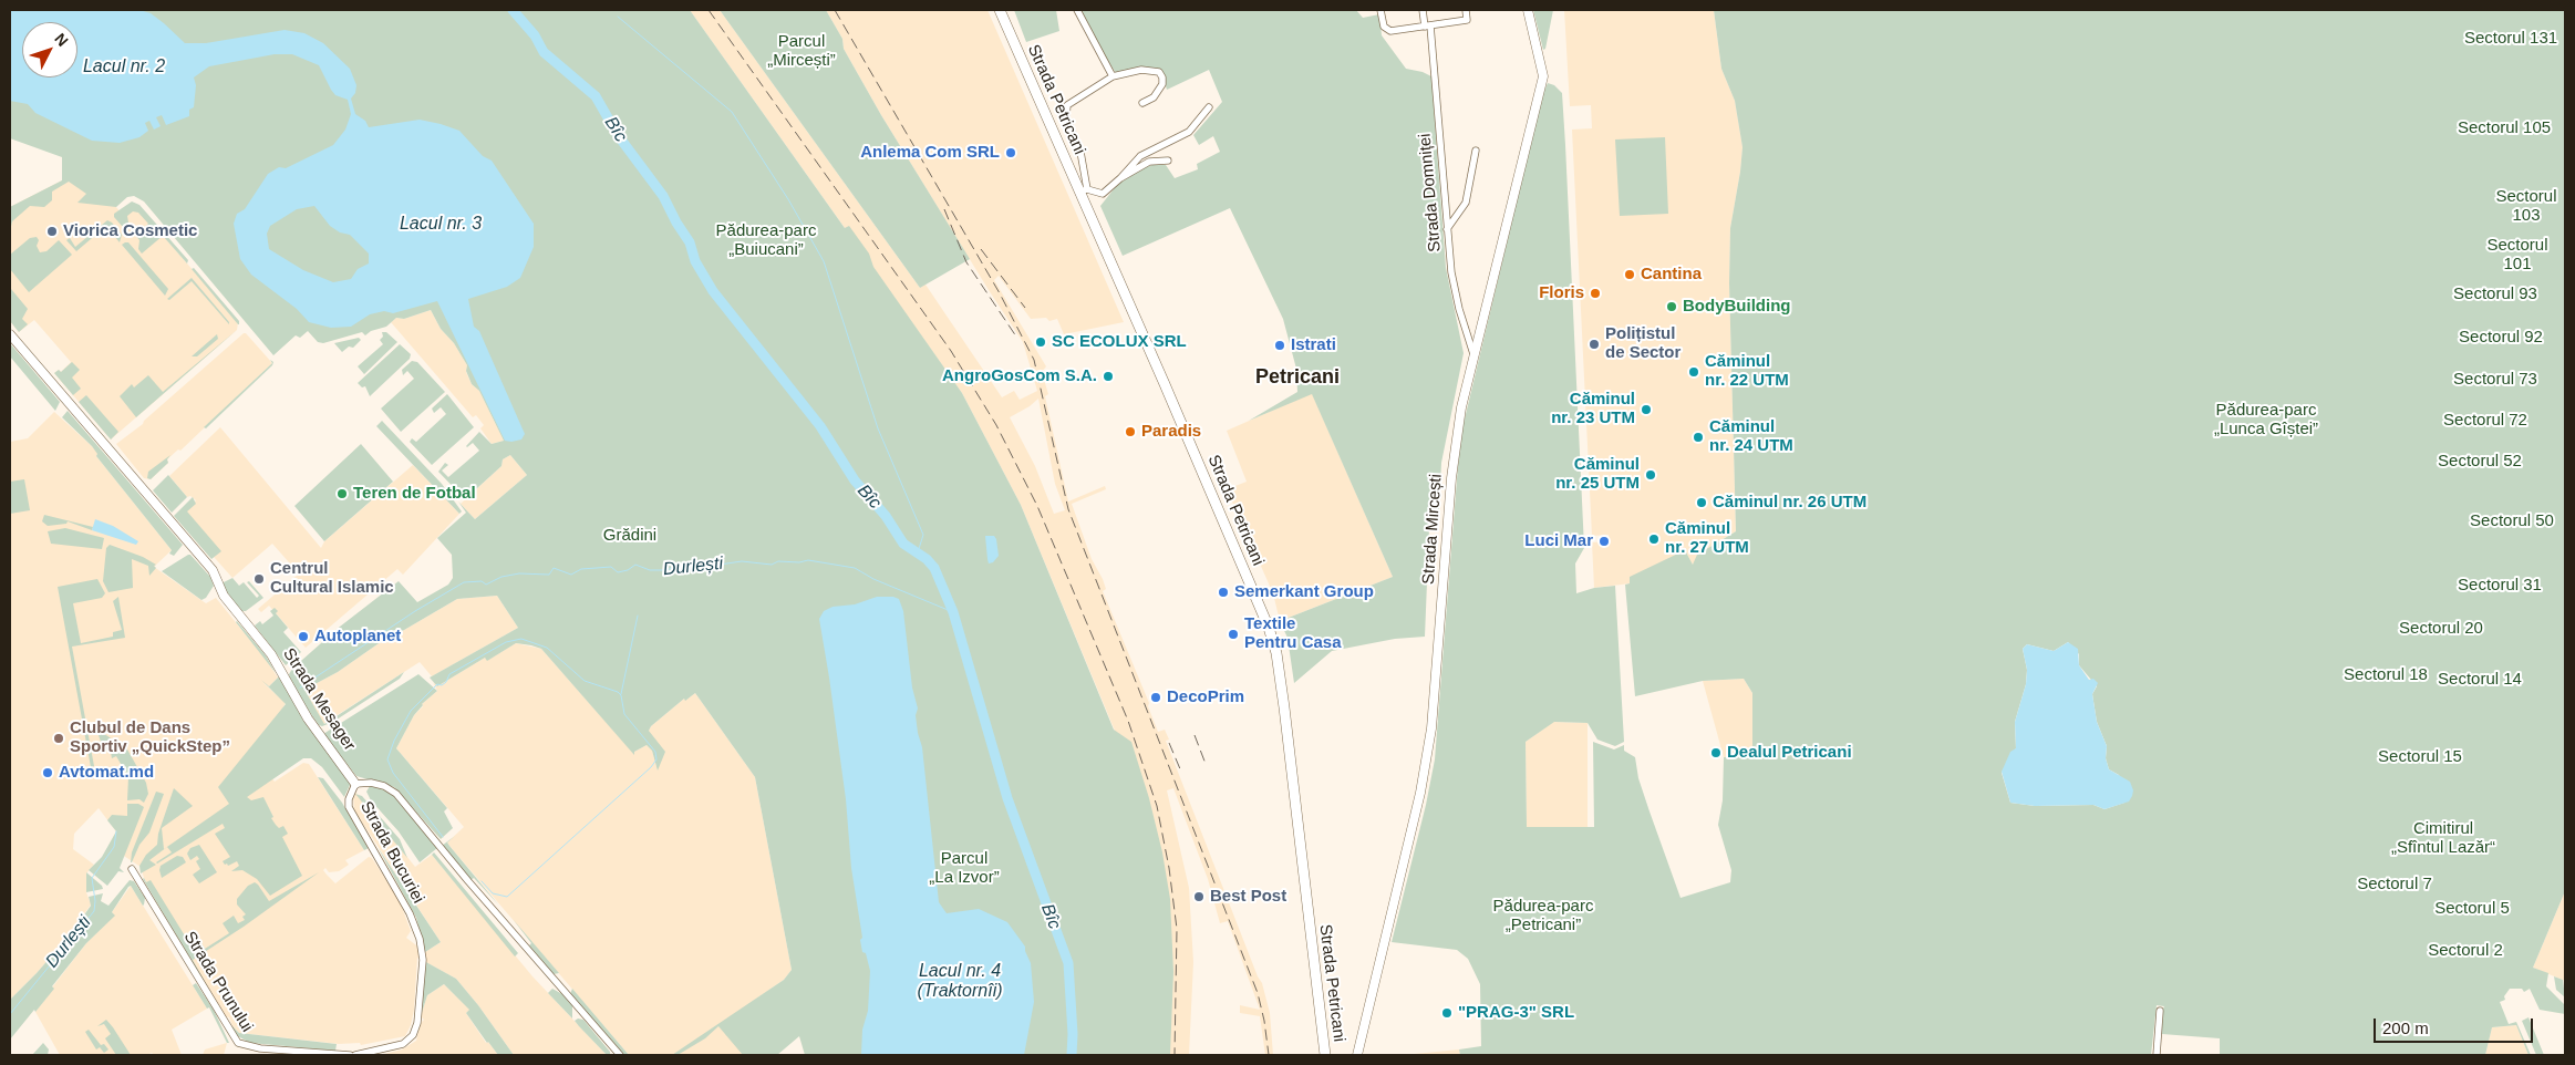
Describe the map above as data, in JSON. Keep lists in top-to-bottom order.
{
  "streets": {
    "main road": ["Strada Petricani", "Strada Mircești", "Strada Mesager"],
    "street": ["Strada Domniței", "Strada Bucuriei", "Strada Prunului"]
  },
  "crossings": [
    ["Strada Domniței", "Strada Mircești"],
    ["Strada Mesager", "Strada Bucuriei"]
  ],
  "districts": ["Petricani"],
  "water": [
    "Lacul nr. 2",
    "Bîc",
    "Lacul nr. 3",
    "Durlești",
    "Lacul nr. 4 (Traktornîi)"
  ],
  "parks": [
    "Sectorul 131",
    "Parcul „Mircești”",
    "Sectorul 105",
    "Sectorul 103",
    "Pădurea-parc „Buiucani”",
    "Sectorul 101",
    "Sectorul 93",
    "Sectorul 92",
    "Sectorul 73",
    "Pădurea-parc „Lunca Gîștei”",
    "Sectorul 72",
    "Sectorul 52",
    "Sectorul 50",
    "Grădini",
    "Sectorul 31",
    "Sectorul 20",
    "Sectorul 18",
    "Sectorul 14",
    "Sectorul 15",
    "Cimitirul „Sfîntul Lazăr“",
    "Parcul „La Izvor”",
    "Sectorul 7",
    "Pădurea-parc „Petricani”",
    "Sectorul 5",
    "Sectorul 2"
  ],
  "places": [
    "Anlema Com SRL",
    "Viorica Cosmetic",
    "Cantina",
    "Floris",
    "BodyBuilding",
    "SC ECOLUX SRL",
    "Polițistul de Sector",
    "Istrati",
    "Căminul nr. 22 UTM",
    "AngroGosCom S.A.",
    "Căminul nr. 23 UTM",
    "Paradis",
    "Căminul nr. 24 UTM",
    "Căminul nr. 25 UTM",
    "Teren de Fotbal",
    "Căminul nr. 26 UTM",
    "Căminul nr. 27 UTM",
    "Luci Mar",
    "Centrul Cultural Islamic",
    "Semerkant Group",
    "Textile Pentru Casa",
    "Autoplanet",
    "DecoPrim",
    "Clubul de Dans Sportiv „QuickStep”",
    "Dealul Petricani",
    "Avtomat.md",
    "Best Post",
    "\"PRAG-3\" SRL"
  ],
  "scale_bar": "200 m",
  "north": "top right"
}
